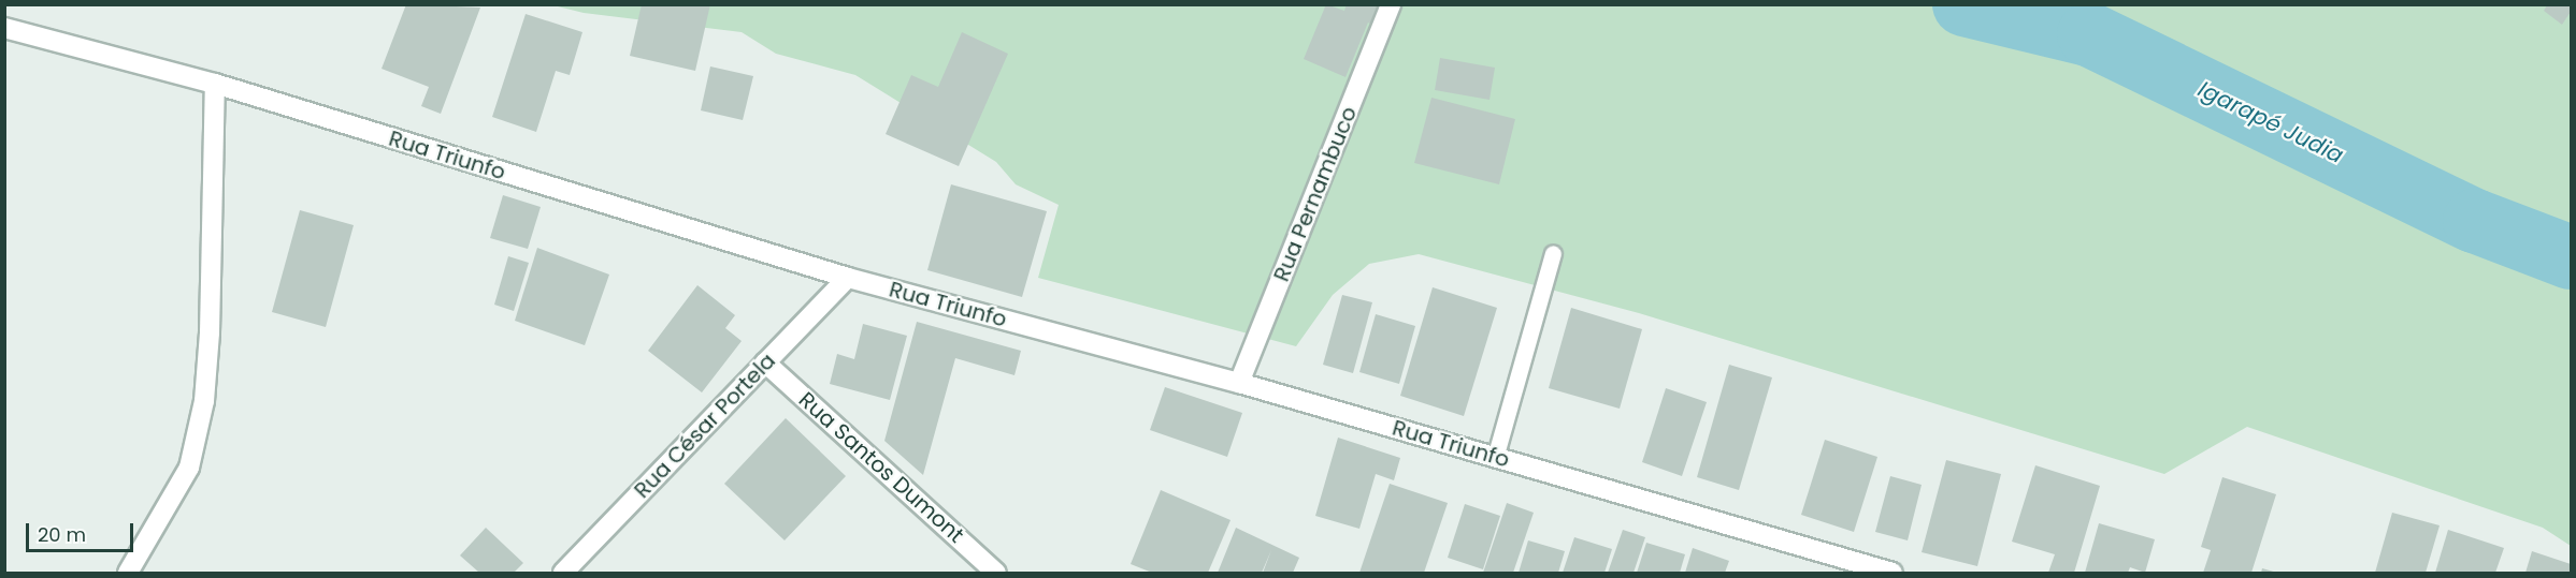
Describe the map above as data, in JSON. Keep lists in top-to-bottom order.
{
  "streets": {
    "street": [
      "Rua Triunfo",
      "Rua Pernambuco",
      "Rua César Portela",
      "Rua Santos Dumont"
    ]
  },
  "crossings": [
    ["Rua Triunfo", "Rua Pernambuco"],
    ["Rua Triunfo", "Rua César Portela"],
    ["Rua César Portela", "Rua Santos Dumont"]
  ],
  "water": ["Igarapé Judia"],
  "scale_bar": "20 m"
}
